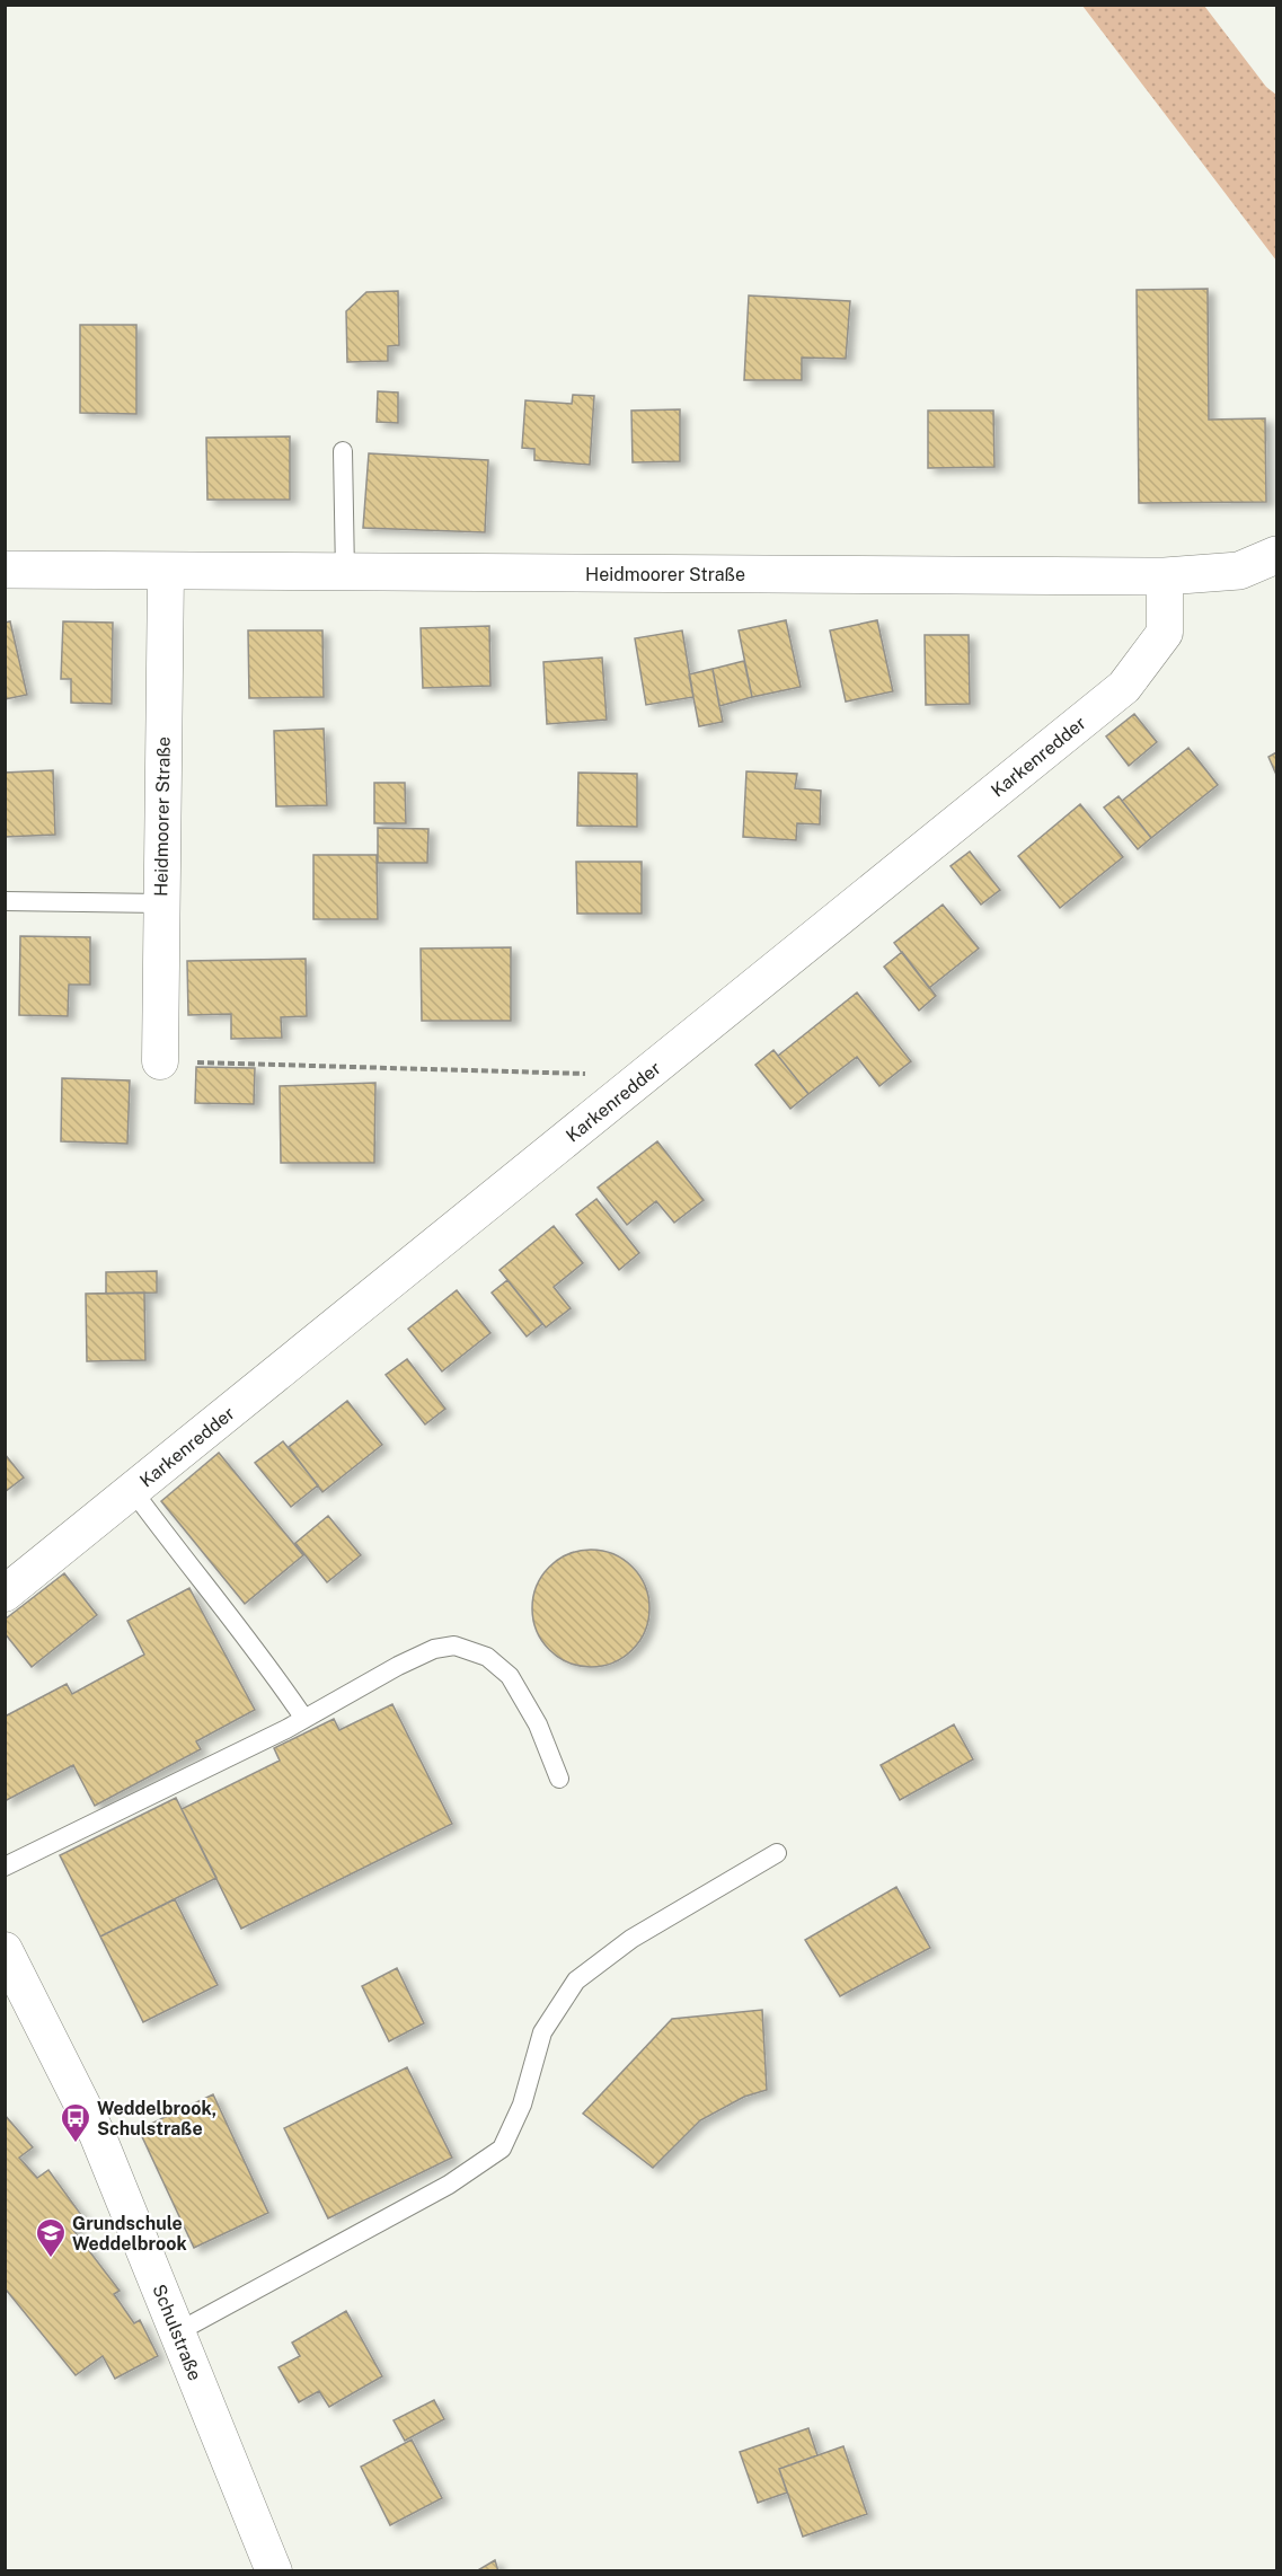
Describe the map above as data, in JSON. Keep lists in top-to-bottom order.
{
  "streets": {
    "street": ["Heidmoorer Straße", "Karkenredder", "Schulstraße"]
  },
  "crossings": [
    ["Heidmoorer Straße", "Karkenredder"]
  ],
  "places": {
    "bus stop": ["Weddelbrook, Schulstraße"],
    "school or university": ["Grundschule Weddelbrook"]
  }
}
